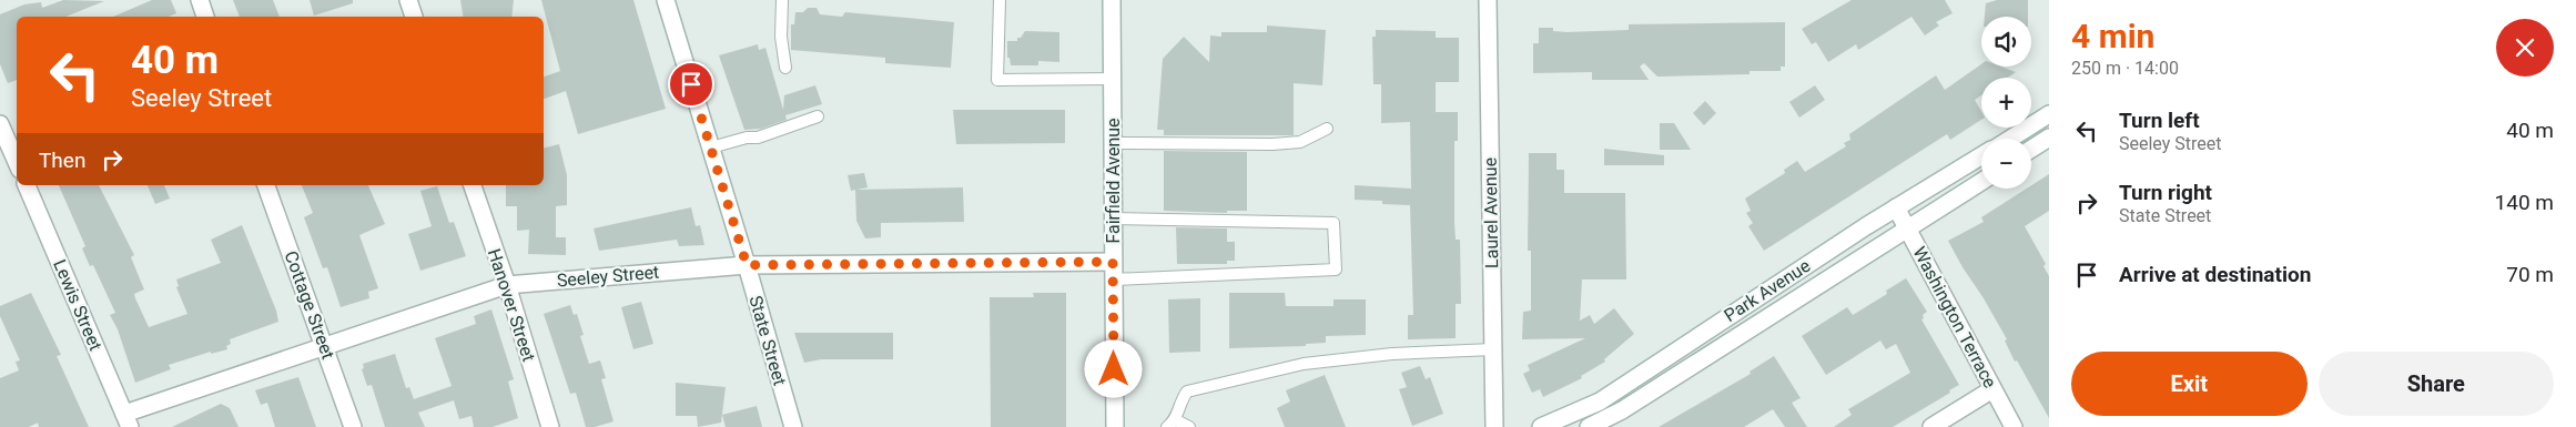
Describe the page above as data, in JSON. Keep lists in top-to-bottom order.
{
  "streets": {
    "street": [
      "Fairfield Avenue",
      "Laurel Avenue",
      "Seeley Street",
      "Park Avenue",
      "Lewis Street",
      "Cottage Street",
      "Hanover Street",
      "Washington Terrace",
      "State Street"
    ]
  },
  "crossings": [
    ["Fairfield Avenue", "Seeley Street"],
    ["Seeley Street", "Lewis Street"],
    ["Seeley Street", "Cottage Street"],
    ["Seeley Street", "Hanover Street"],
    ["Seeley Street", "State Street"],
    ["Park Avenue", "Washington Terrace"]
  ],
  "page": {
    "heading": ["4 min", "250 m · 14:00"],
    "map_buttons": ["+", "−"],
    "turn": ["40 m", "Seeley Street"],
    "list": [
      {
        "name": "Turn left",
        "note": "Seeley Street",
        "value": "40 m"
      },
      {
        "name": "Turn right",
        "note": "State Street",
        "value": "140 m"
      },
      {
        "name": "Arrive at destination",
        "value": "70 m"
      }
    ],
    "then": "Then",
    "buttons": ["Exit", "Share"]
  }
}
